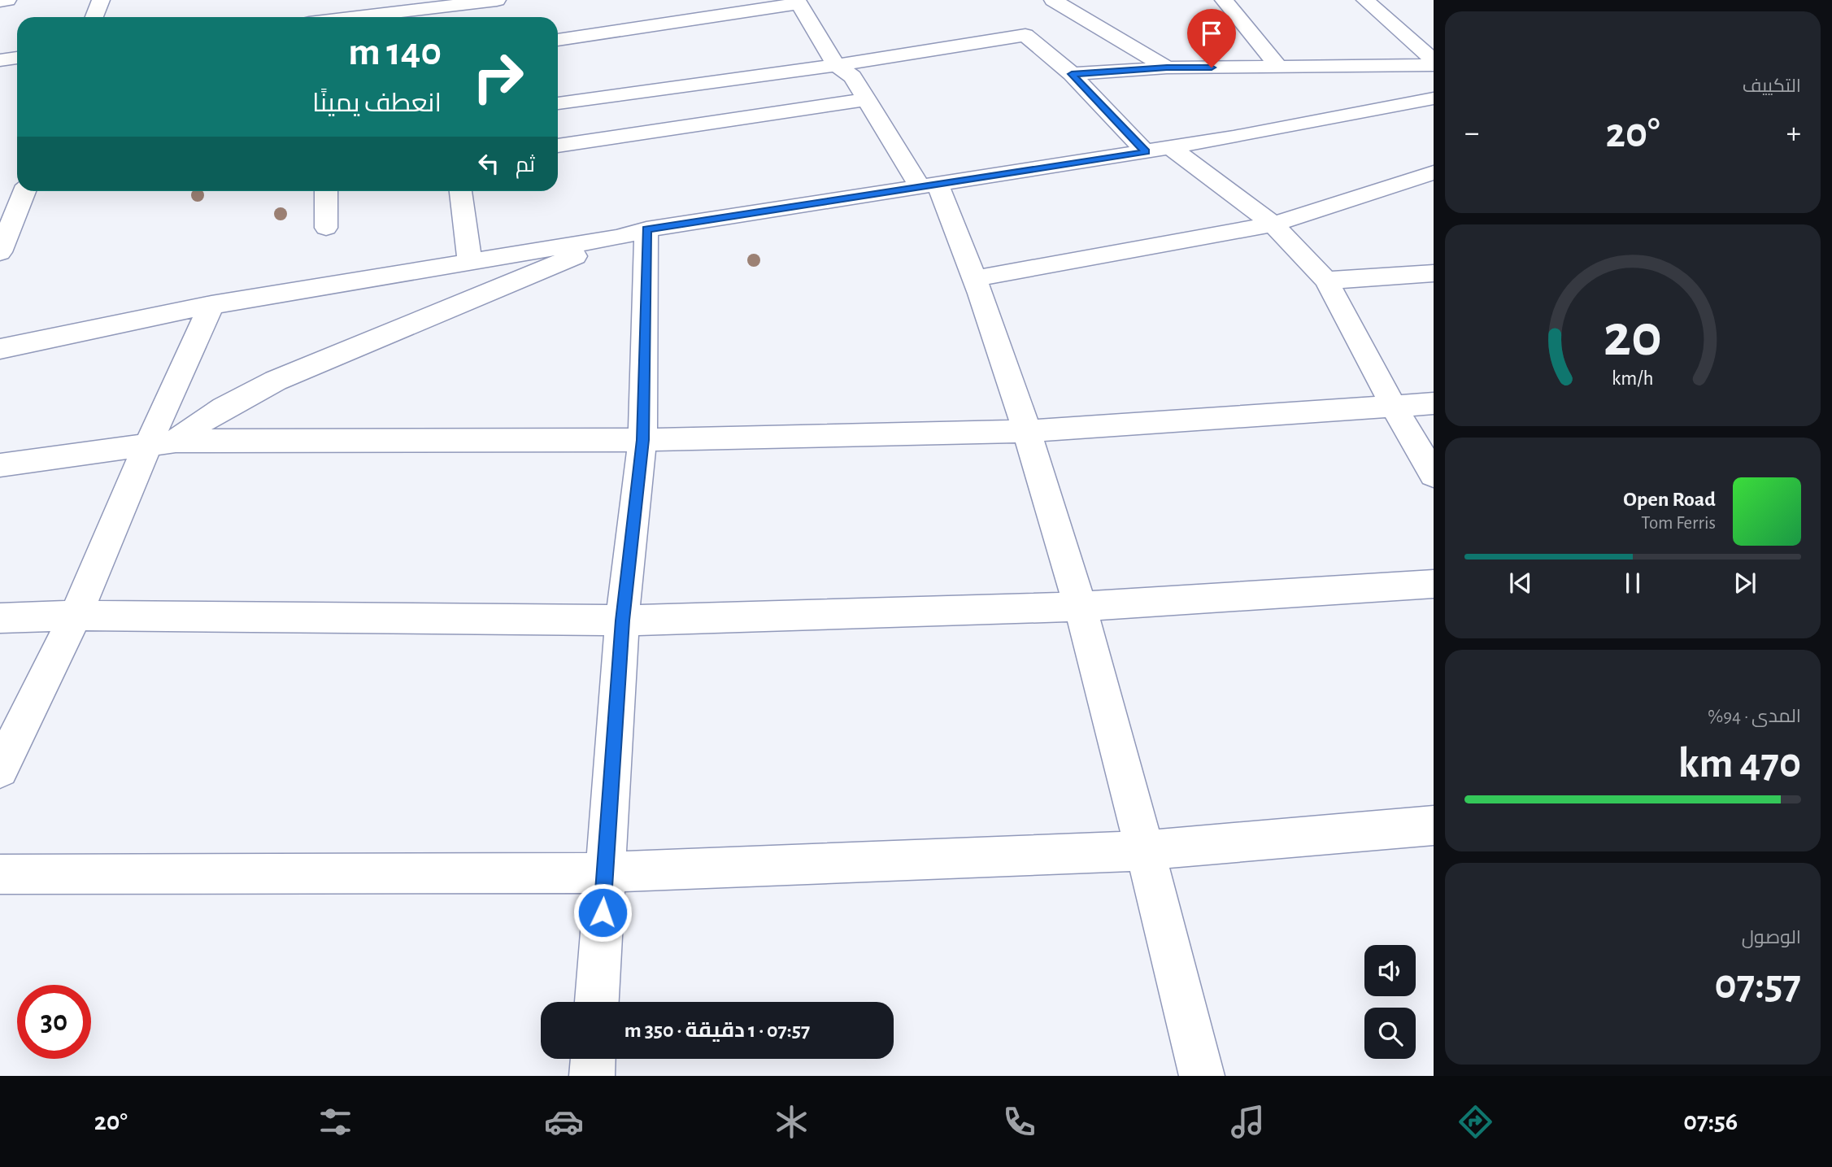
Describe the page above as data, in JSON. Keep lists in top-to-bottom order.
{
  "page": {
    "tile": [
      "التكييف",
      ["المدى · 94%", "470 km"],
      ["الوصول", "07:57"]
    ],
    "turn": ["140 m", "انعطف يمينًا"],
    "heat": ["−", "20°", "+"],
    "then": "ثم",
    "song": ["Open Road", "Tom Ferris"],
    "limit": "30",
    "trip": "07:57 · 1 دقيقة · 350 m",
    "tabs": ["07:56", "20°"],
    "gauge": ["20", "km/h"]
  }
}
